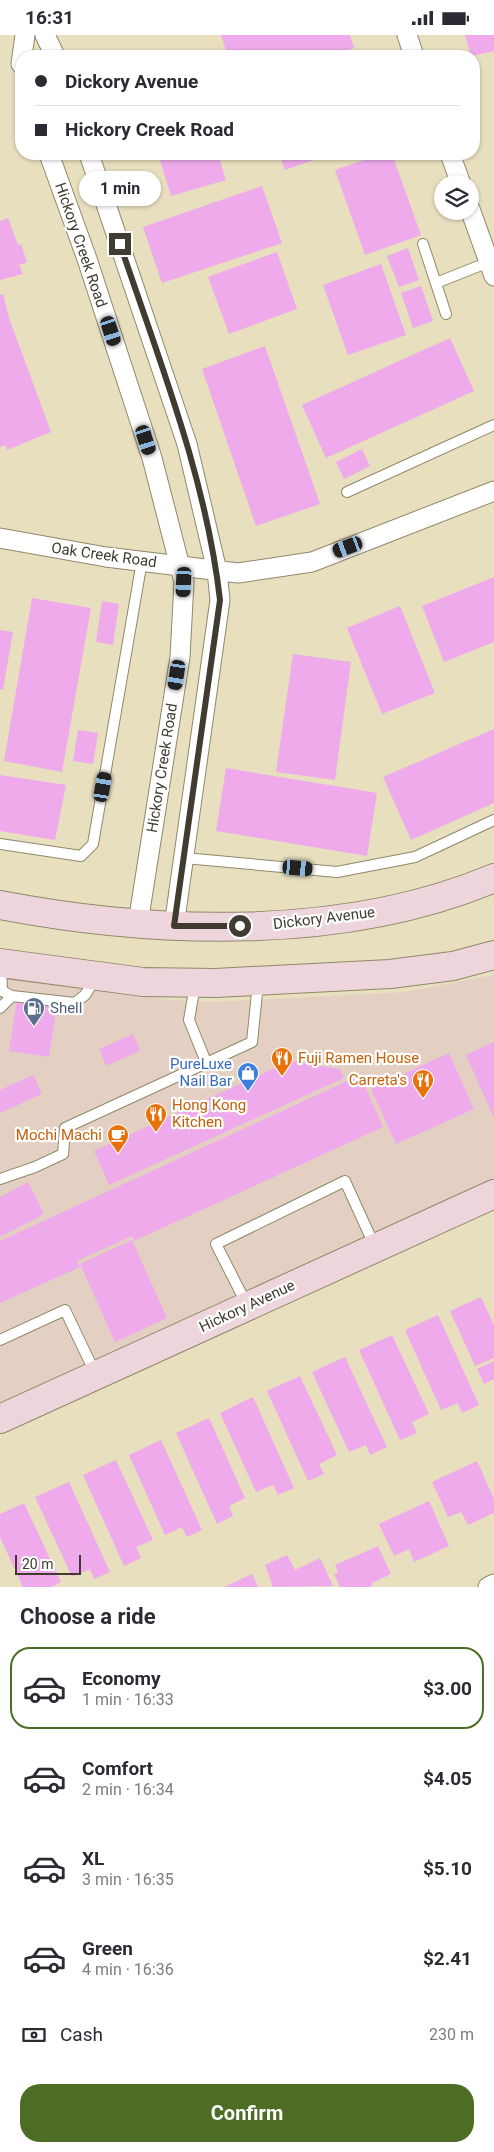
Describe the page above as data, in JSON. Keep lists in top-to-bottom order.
{
  "streets": {
    "main road": ["Dickory Avenue", "Hickory Avenue"],
    "street": ["Hickory Creek Road", "Oak Creek Road"]
  },
  "crossings": [
    ["Hickory Creek Road", "Oak Creek Road"],
    ["Hickory Creek Road", "Dickory Avenue"]
  ],
  "places": {
    "fuel station": ["Shell"],
    "restaurant": ["Fuji Ramen House", "Carreta's", "Hong Kong Kitchen"],
    "shop": ["PureLuxe Nail Bar"],
    "cafe": ["Mochi Machi"]
  },
  "scale_bar": "20 m",
  "page": {
    "status": "16:31",
    "banner": ["Dickory Avenue", "Hickory Creek Road"],
    "bubble": "1 min",
    "scale": "20 m",
    "heading": "Choose a ride",
    "list": [
      {
        "name": "Economy",
        "note": "1 min · 16:33",
        "value": "$3.00"
      },
      {
        "name": "Comfort",
        "note": "2 min · 16:34",
        "value": "$4.05"
      },
      {
        "name": "XL",
        "note": "3 min · 16:35",
        "value": "$5.10"
      },
      {
        "name": "Green",
        "note": "4 min · 16:36",
        "value": "$2.41"
      }
    ],
    "pay": ["Cash", "230 m"],
    "buttons": "Confirm"
  }
}
